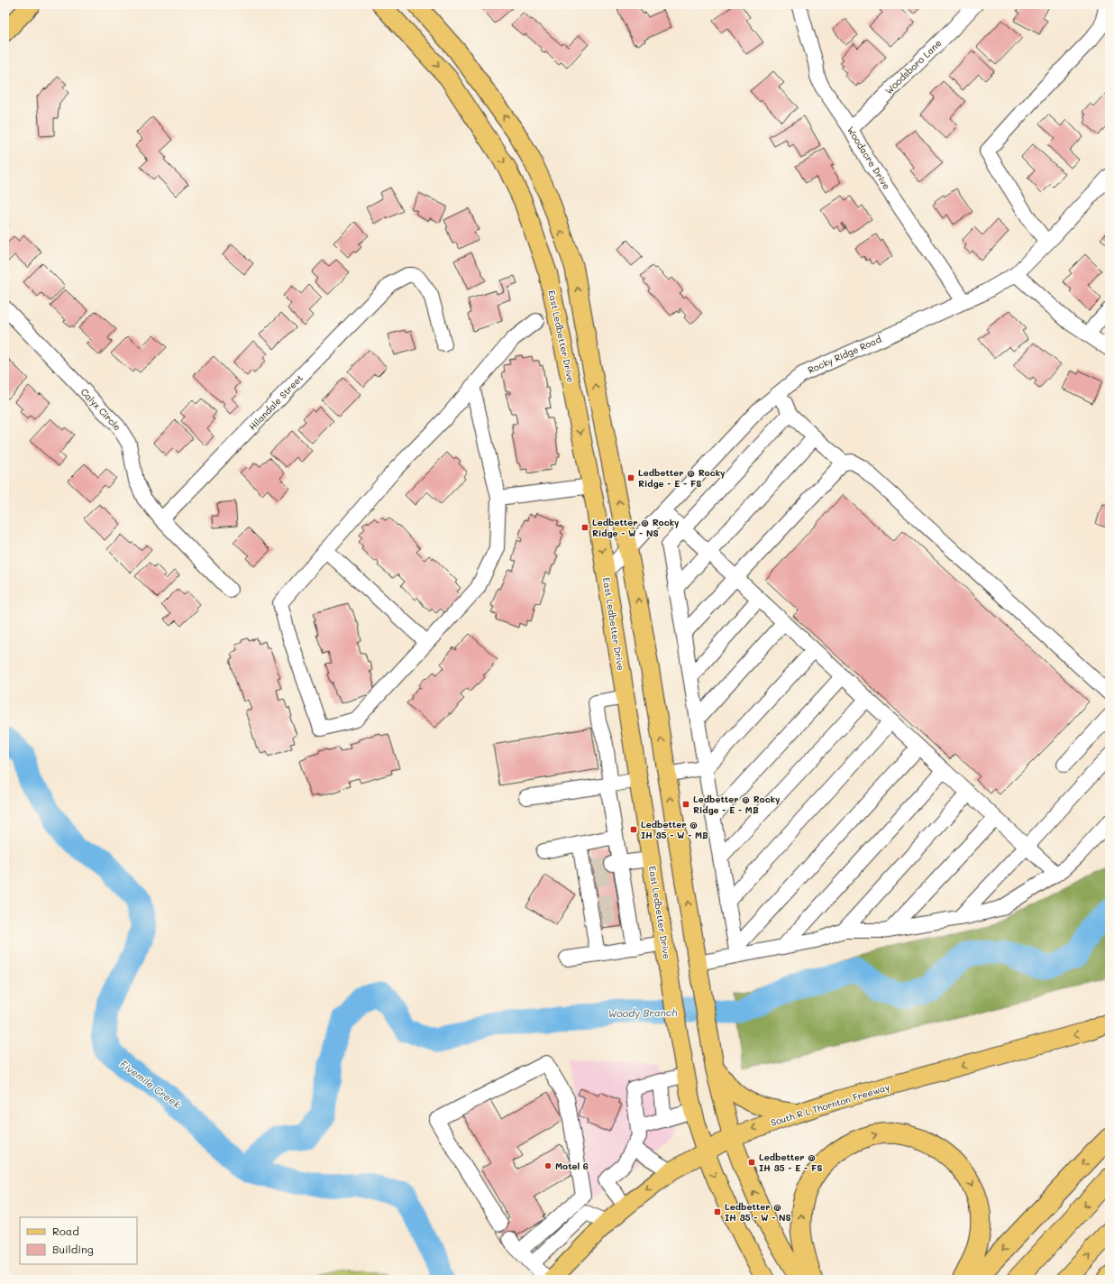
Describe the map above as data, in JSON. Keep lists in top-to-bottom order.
{
  "streets": {
    "main road": ["East Ledbetter Drive", "South R L Thornton Freeway"],
    "street": [
      "Woodsboro Lane",
      "Woodacre Drive",
      "Rocky Ridge Road",
      "Hilandale Street",
      "Calyx Circle"
    ]
  },
  "crossings": [
    ["Woodsboro Lane", "Woodacre Drive"],
    ["Woodacre Drive", "Rocky Ridge Road"],
    ["East Ledbetter Drive", "Rocky Ridge Road"],
    ["East Ledbetter Drive", "South R L Thornton Freeway"],
    ["Hilandale Street", "Calyx Circle"]
  ],
  "one_way": ["South R L Thornton Freeway"],
  "water": ["Woody Branch", "Fivemile Creek"],
  "places": {
    "transit": [
      "Ledbetter @ Rocky Ridge - E - FS",
      "Ledbetter @ Rocky Ridge - W - NS",
      "Ledbetter @ Rocky Ridge - E - MB",
      "Ledbetter @ IH 35 - W - MB",
      "Ledbetter @ IH 35 - E - FS",
      "Ledbetter @ IH 35 - W - NS"
    ],
    "other": ["Motel 6"]
  },
  "legend": ["Road", "Building"]
}
